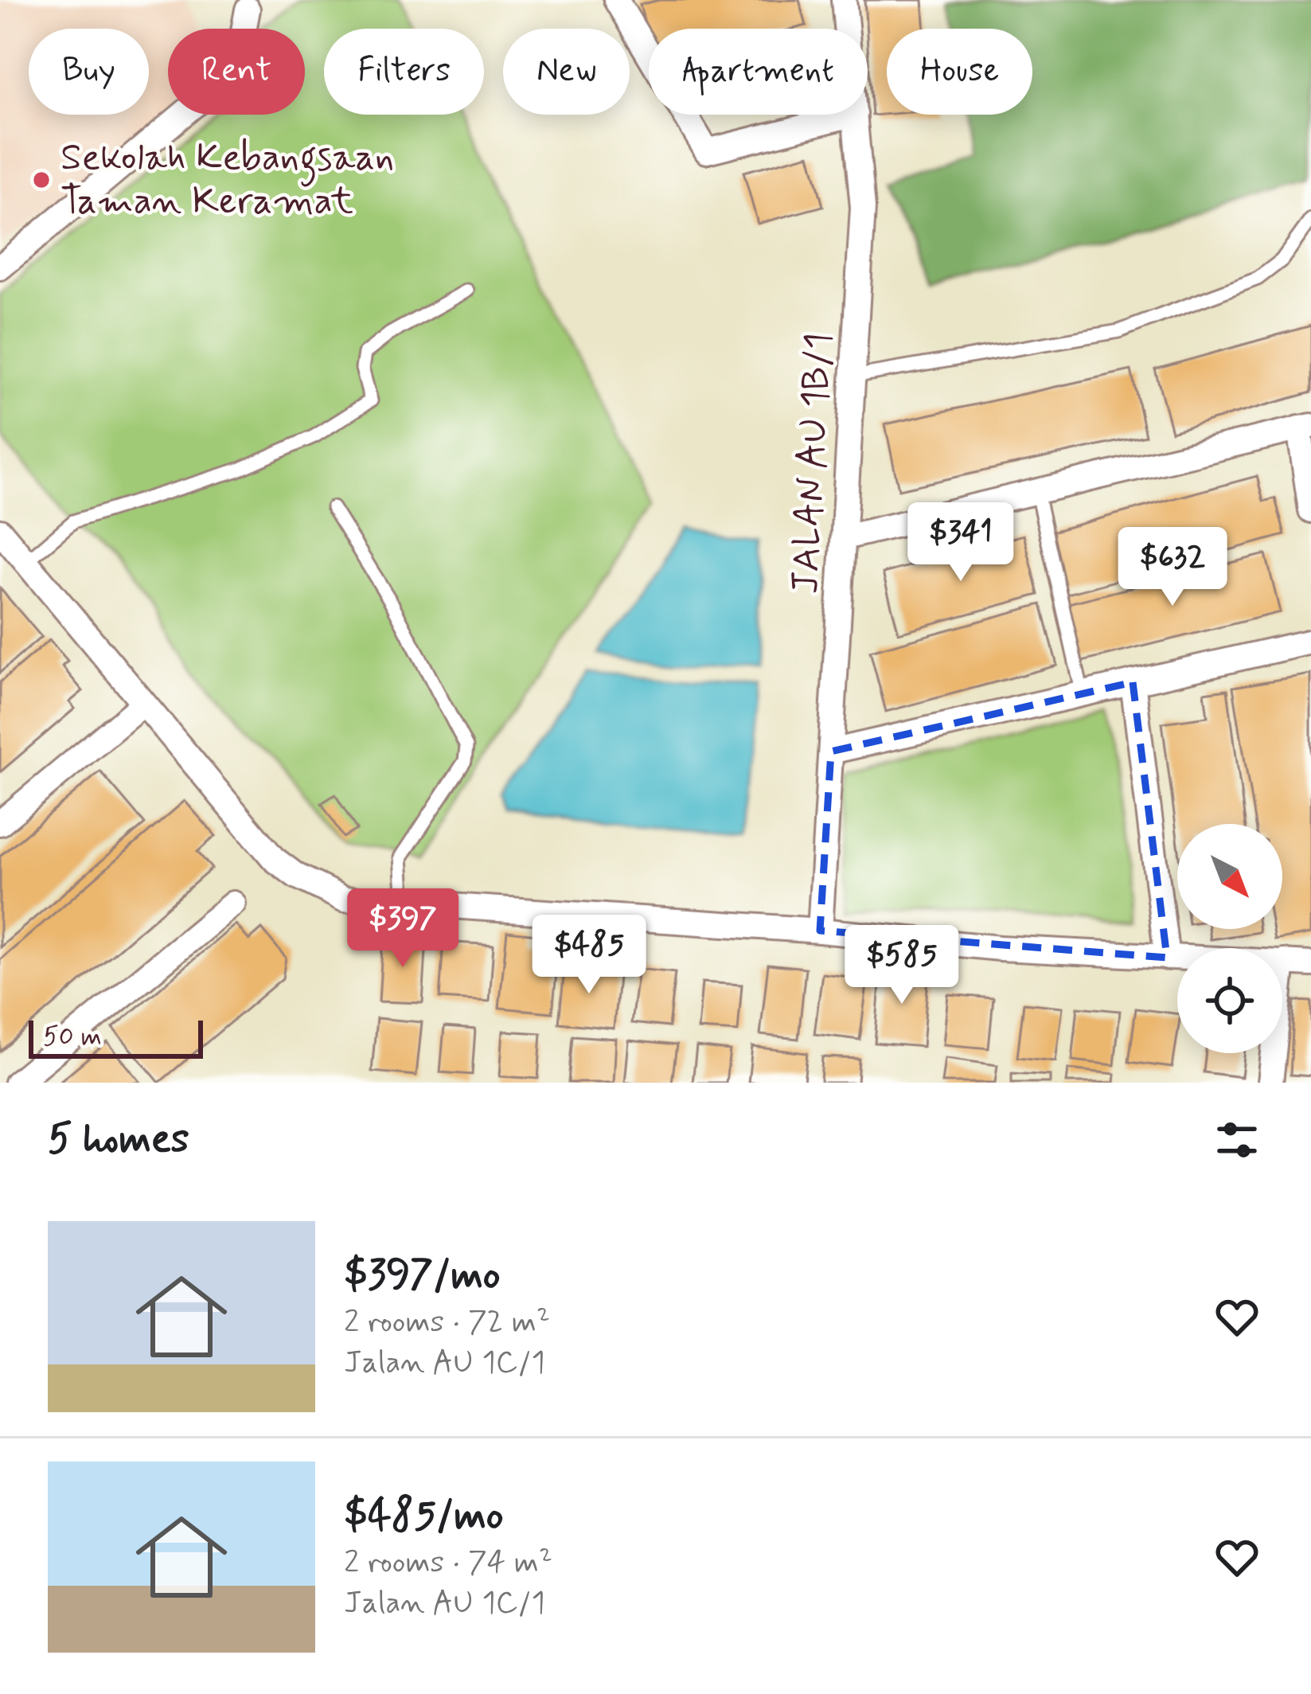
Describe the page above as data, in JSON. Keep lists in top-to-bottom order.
{
  "streets": {
    "street": ["JALAN AU 1B/1"]
  },
  "places": ["Sekolah Kebangsaan Taman Keramat"],
  "scale_bar": "50 m",
  "north": "bottom right",
  "page": {
    "chip": [
      "Buy",
      "Rent",
      "Filters",
      "New",
      "Apartment",
      "House"
    ],
    "price": [
      "$341",
      "$632",
      "$397",
      "$485",
      "$585"
    ],
    "scale": "50 m",
    "heading": "5 homes",
    "list": [
      {
        "name": "$397/mo",
        "note": "2 rooms · 72 m² · Jalan AU 1C/1"
      },
      {
        "name": "$485/mo",
        "note": "2 rooms · 74 m² · Jalan AU 1C/1"
      }
    ]
  }
}
